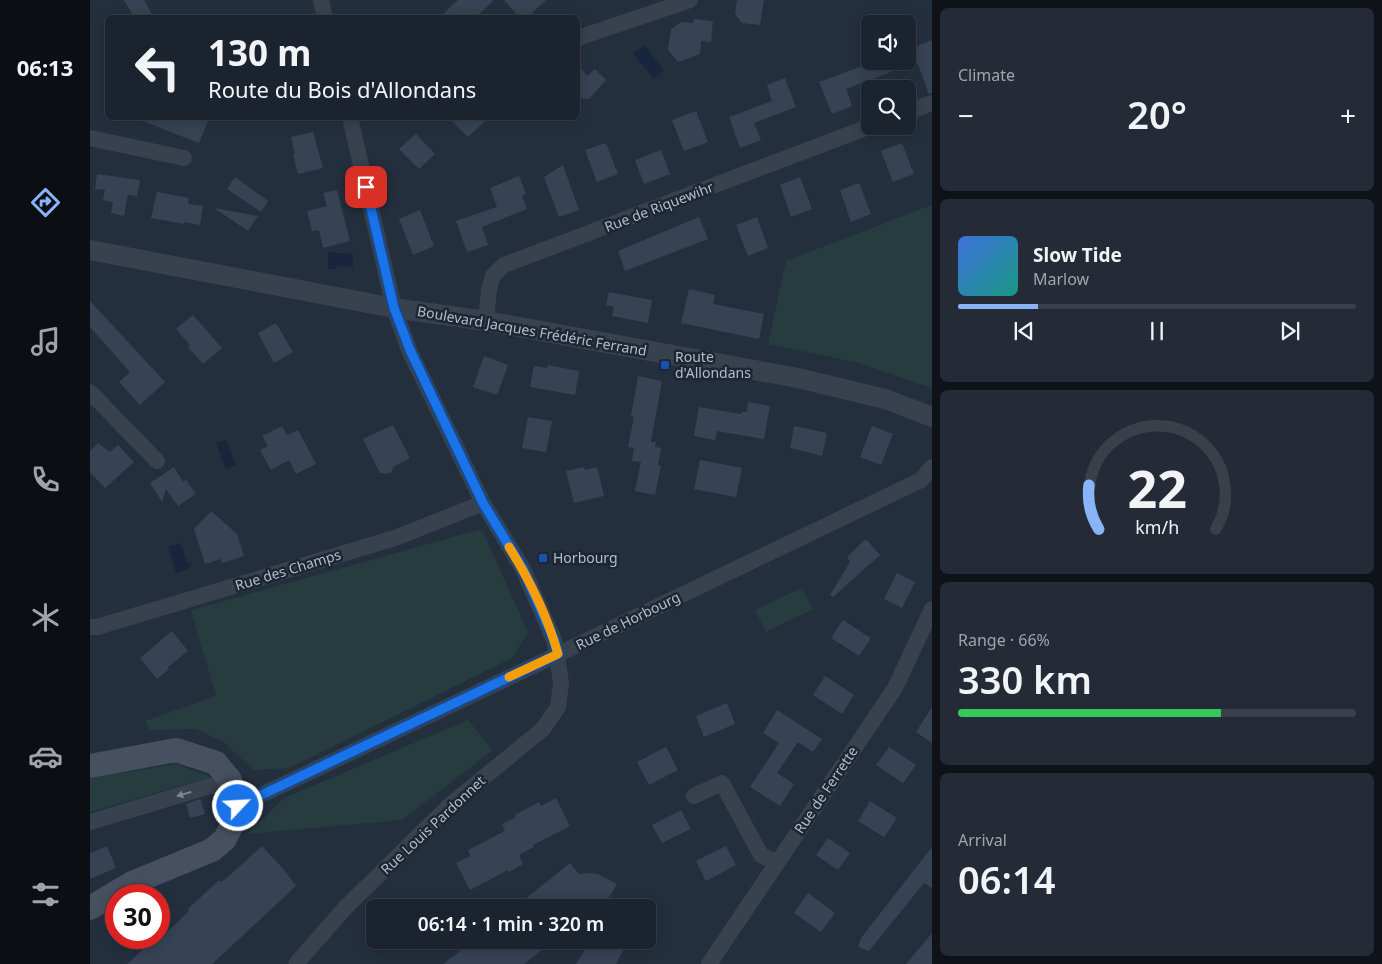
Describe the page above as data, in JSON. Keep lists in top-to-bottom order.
{
  "streets": {
    "street": [
      "Rue de Riquewihr",
      "Boulevard Jacques Frédéric Ferrand",
      "Rue des Champs",
      "Rue de Horbourg",
      "Rue de Ferrette",
      "Rue Louis Pardonnet"
    ]
  },
  "crossings": [
    ["Rue de Riquewihr", "Boulevard Jacques Frédéric Ferrand"],
    ["Boulevard Jacques Frédéric Ferrand", "Rue Louis Pardonnet"],
    ["Rue des Champs", "Rue Louis Pardonnet"],
    ["Rue de Horbourg", "Rue Louis Pardonnet"]
  ],
  "places": {
    "transit": ["Route d'Allondans", "Horbourg"]
  },
  "page": {
    "tabs": "06:13",
    "tile": [
      "Climate",
      ["Range · 66%", "330 km"],
      ["Arrival", "06:14"]
    ],
    "turn": ["130 m", "Route du Bois d'Allondans"],
    "heat": ["−", "20°", "+"],
    "song": ["Slow Tide", "Marlow"],
    "limit": "30",
    "trip": "06:14 · 1 min · 320 m",
    "gauge": ["22", "km/h"]
  }
}
